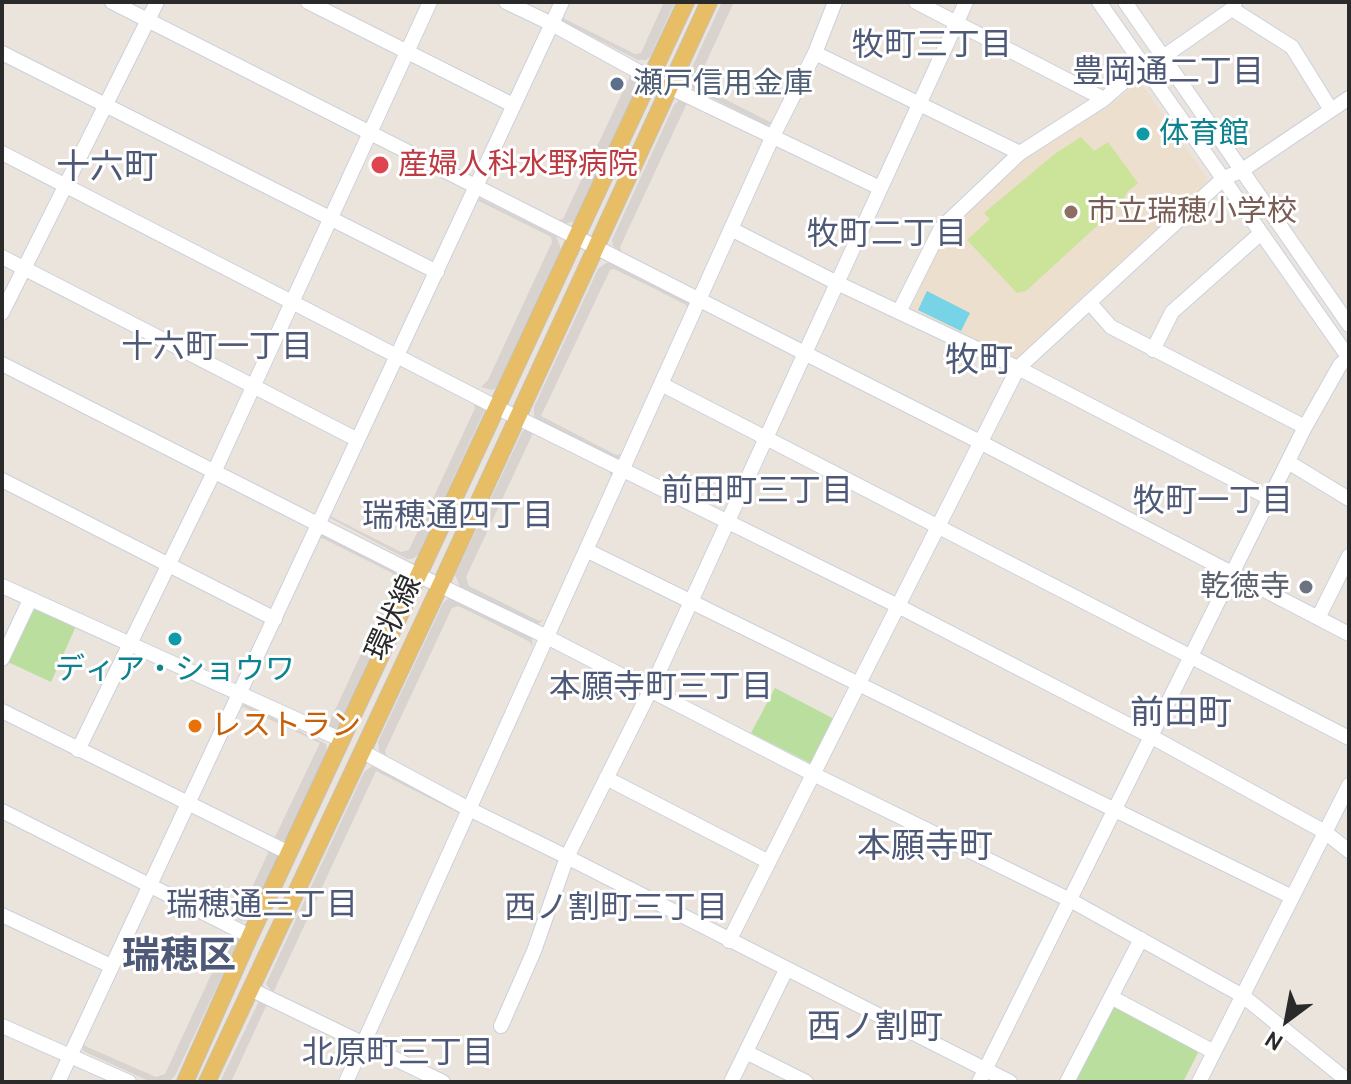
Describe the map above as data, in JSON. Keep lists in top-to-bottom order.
{
  "streets": {
    "main road": ["環状線"]
  },
  "districts": [
    "牧町三丁目",
    "豊岡通二丁目",
    "十六町",
    "牧町二丁目",
    "十六町一丁目",
    "牧町",
    "前田町三丁目",
    "牧町一丁目",
    "瑞穂通四丁目",
    "本願寺町三丁目",
    "前田町",
    "本願寺町",
    "瑞穂通三丁目",
    "西ノ割町三丁目",
    "瑞穂区",
    "西ノ割町",
    "北原町三丁目"
  ],
  "places": [
    "瀬戸信用金庫",
    "体育館",
    "産婦人科水野病院",
    "市立瑞穂小学校",
    "乾徳寺",
    "ディア・ショウワ",
    "レストラン"
  ],
  "north": "bottom left"
}
